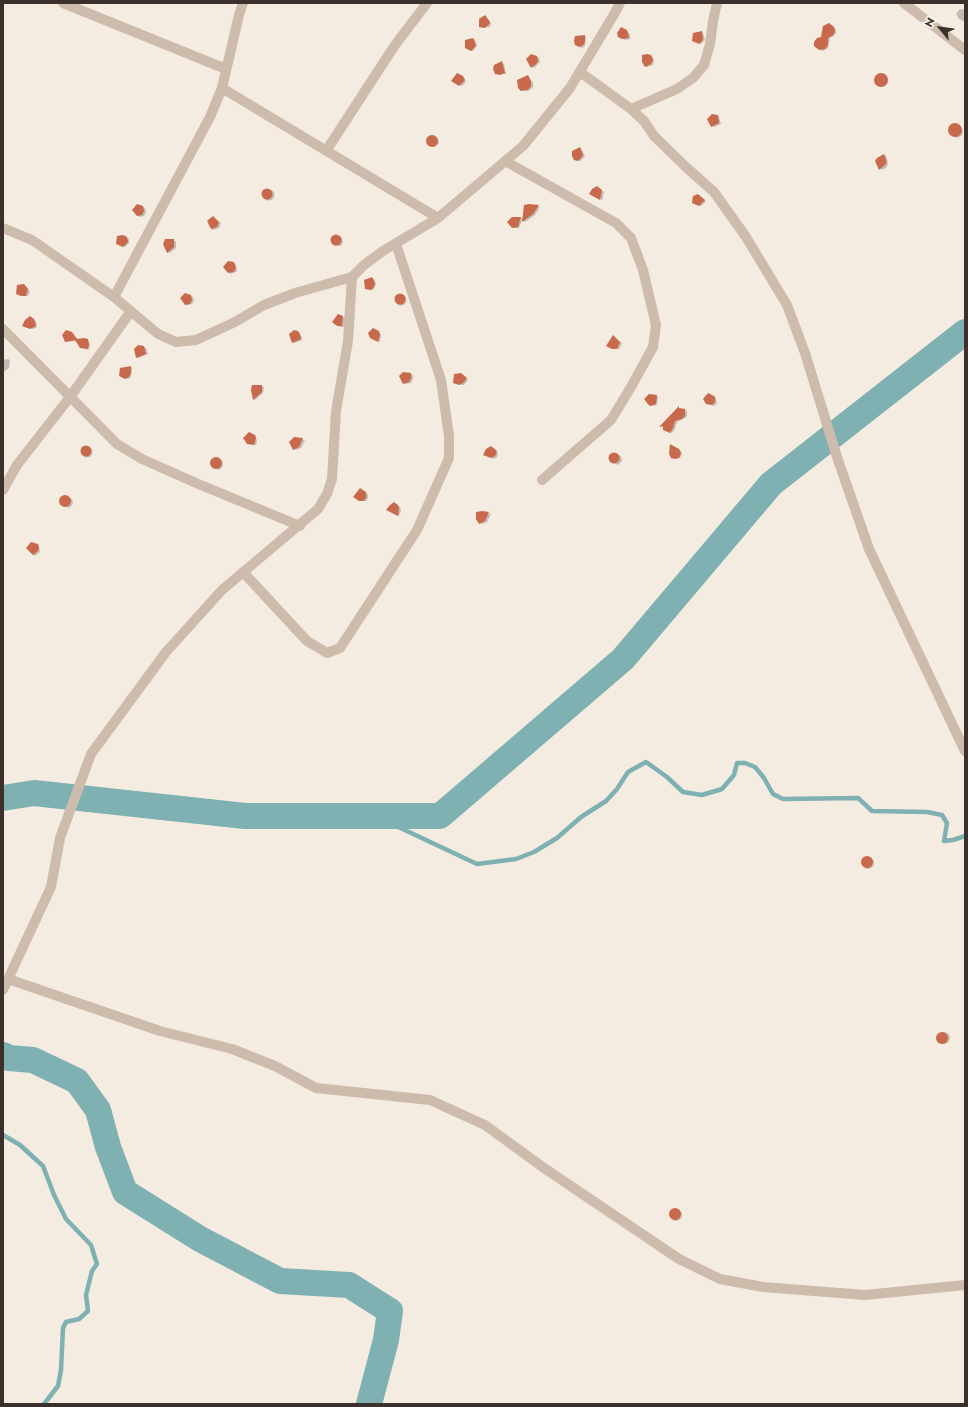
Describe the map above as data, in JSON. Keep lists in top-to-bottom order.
{
  "north": "top left"
}
